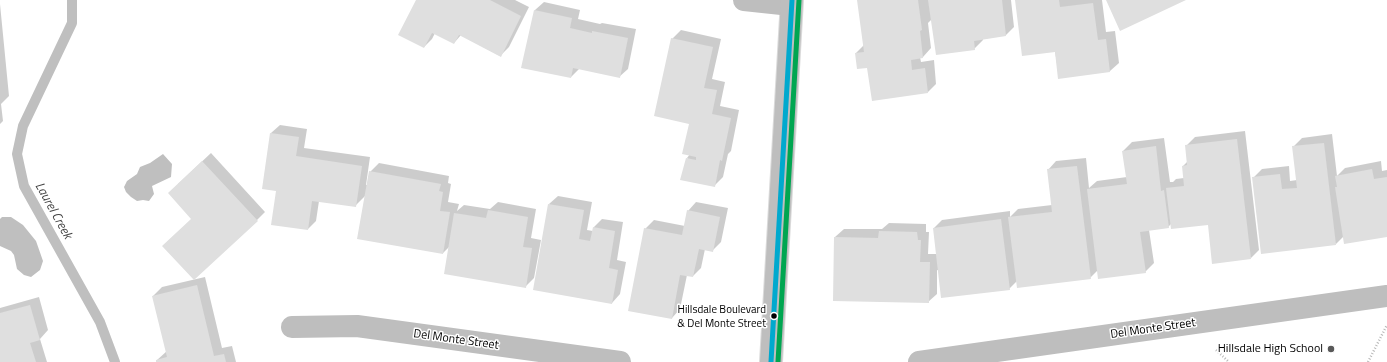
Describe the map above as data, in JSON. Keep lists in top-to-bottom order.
{
  "streets": {
    "street": ["Del Monte Street"]
  },
  "water": ["Laurel Creek"],
  "places": ["Hillsdale Boulevard & Del Monte Street", "Hillsdale High School"]
}
